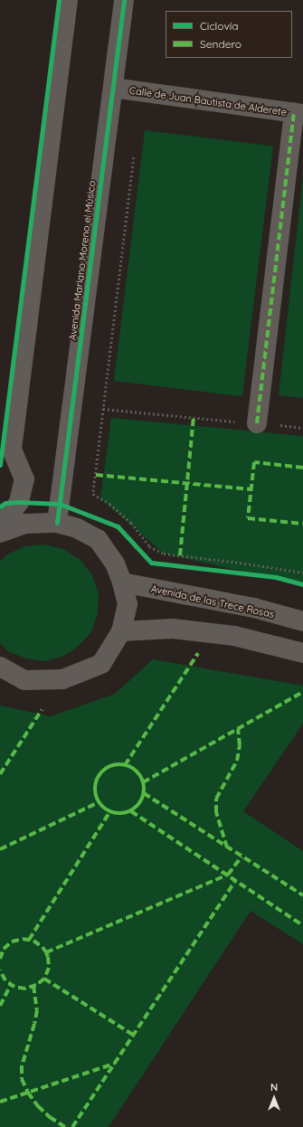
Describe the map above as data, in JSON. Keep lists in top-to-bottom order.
{
  "streets": {
    "street": ["Calle de Juan Bautista de Alderete", "Avenida Mariano Moreno el Músico", "Avenida de las Trece Rosas"]
  },
  "crossings": [
    ["Calle de Juan Bautista de Alderete", "Avenida Mariano Moreno el Músico"]
  ],
  "legend": ["Ciclovía", "Sendero"],
  "north": "top"
}
